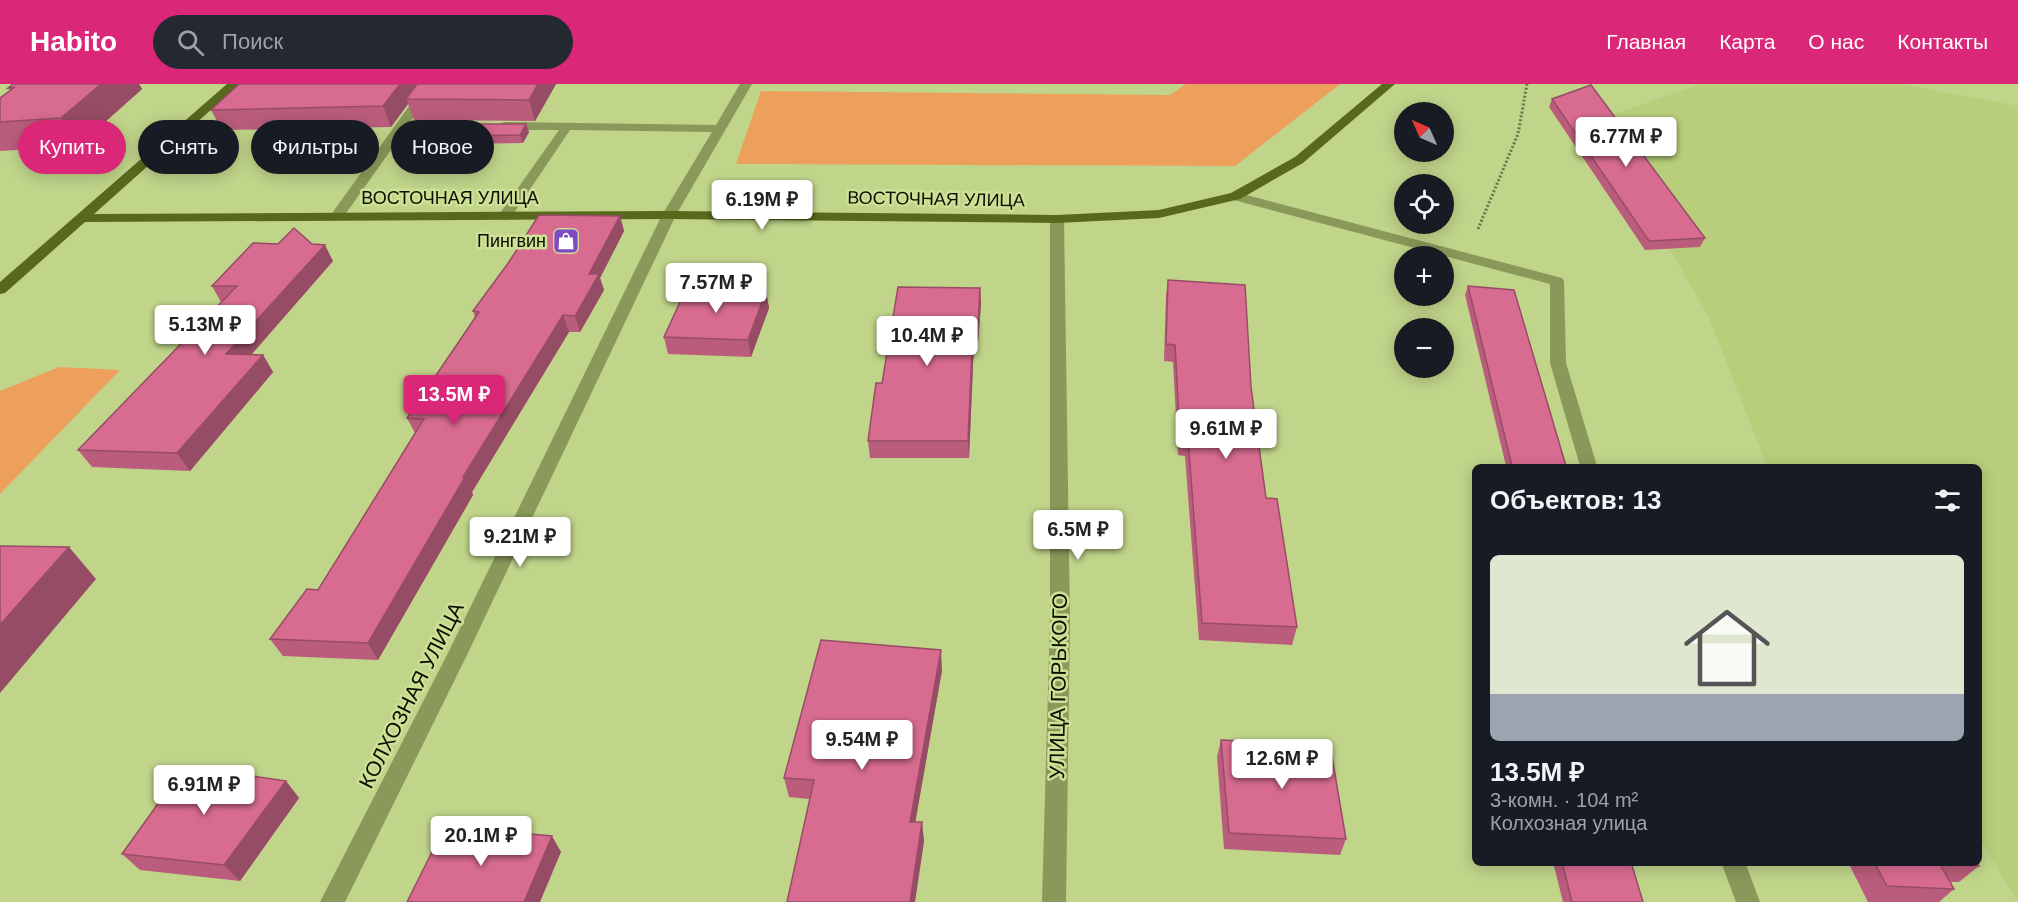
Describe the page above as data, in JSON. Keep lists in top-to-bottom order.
{
  "streets": {
    "main road": ["ВОСТОЧНАЯ УЛИЦА"],
    "street": ["УЛИЦА ГОРЬКОГО", "КОЛХОЗНАЯ УЛИЦА"]
  },
  "crossings": [
    ["ВОСТОЧНАЯ УЛИЦА", "УЛИЦА ГОРЬКОГО"],
    ["ВОСТОЧНАЯ УЛИЦА", "КОЛХОЗНАЯ УЛИЦА"]
  ],
  "places": {
    "shop": ["Пингвин"]
  },
  "north": "top left",
  "page": {
    "header": "Habito",
    "search": "Поиск",
    "nav": [
      "Главная",
      "Карта",
      "О нас",
      "Контакты"
    ],
    "map_buttons": ["+", "−"],
    "price": [
      "6.77M ₽",
      "6.19M ₽",
      "7.57M ₽",
      "5.13M ₽",
      "10.4M ₽",
      "13.5M ₽",
      "9.61M ₽",
      "6.5M ₽",
      "9.21M ₽",
      "9.54M ₽",
      "12.6M ₽",
      "6.91M ₽",
      "20.1M ₽"
    ],
    "chip": [
      "Купить",
      "Снять",
      "Фильтры",
      "Новое"
    ],
    "heading": "Объектов: 13",
    "list": [
      {
        "name": "13.5M ₽",
        "note": "3-комн. · 104 m² · Колхозная улица"
      }
    ]
  }
}
